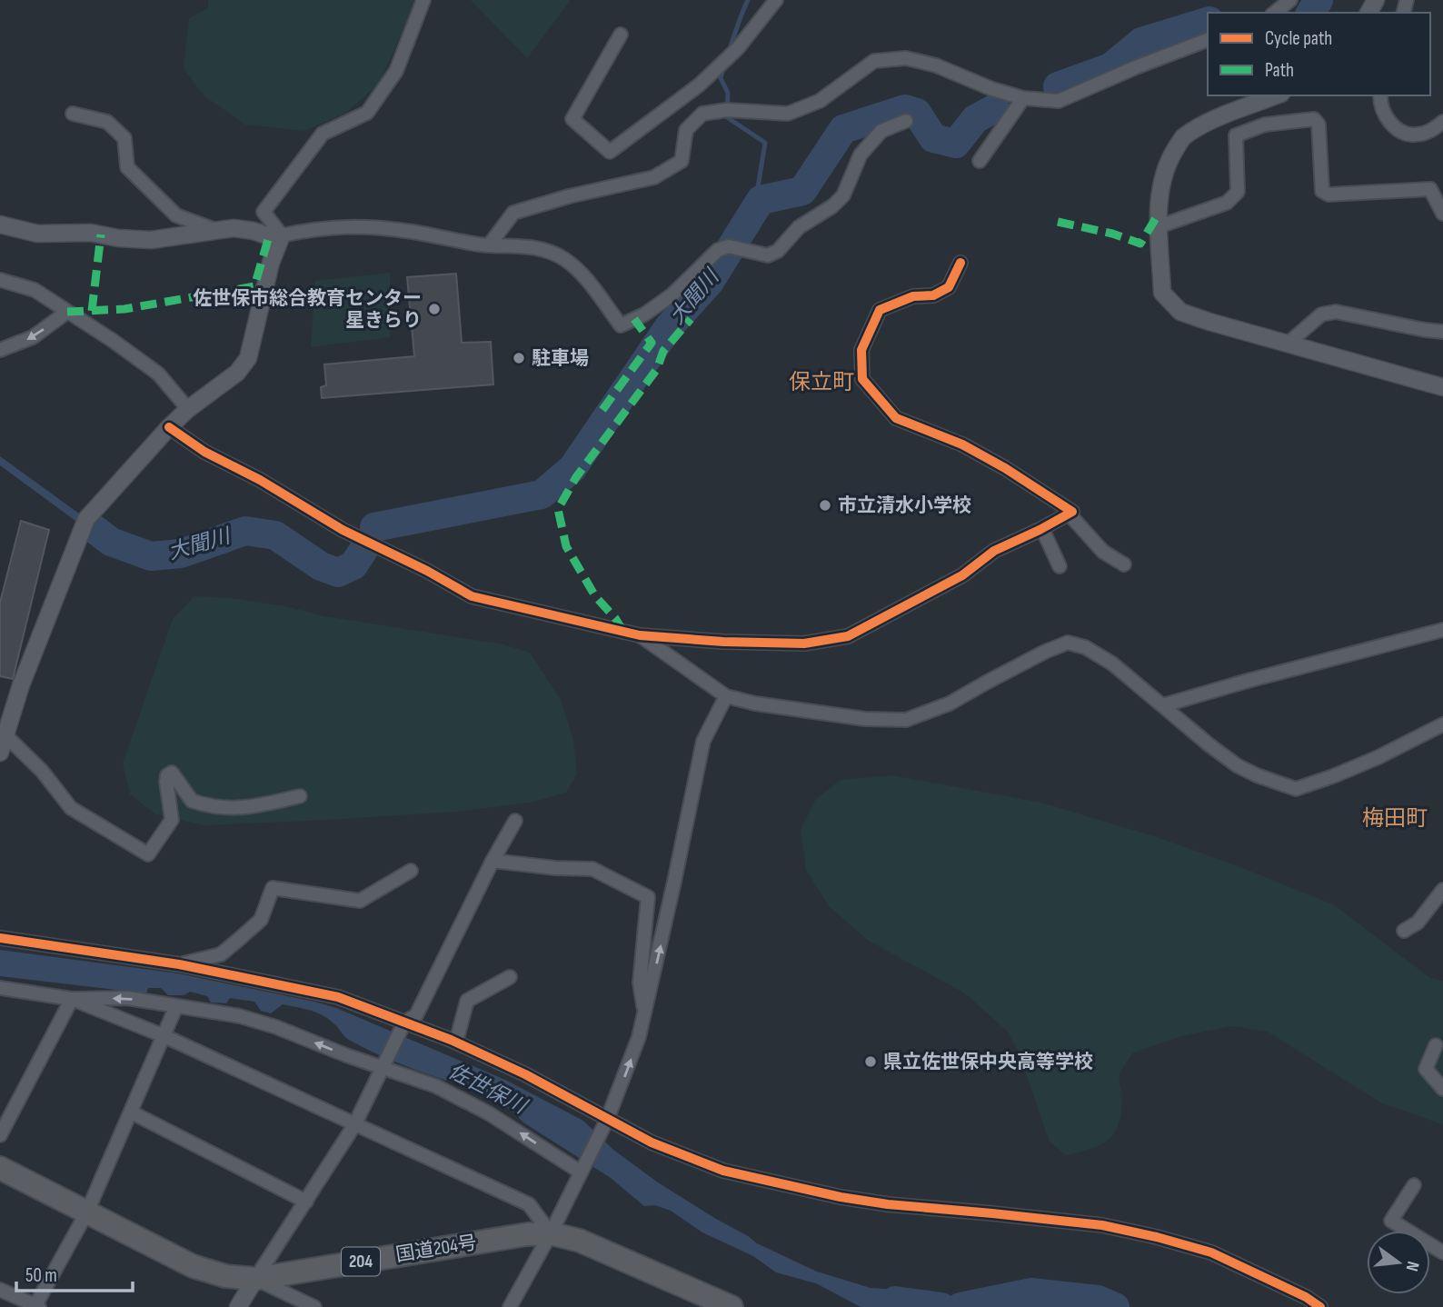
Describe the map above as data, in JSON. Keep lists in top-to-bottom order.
{
  "streets": {
    "highway": ["国道204号", "204"]
  },
  "districts": ["保立町", "梅田町"],
  "water": ["大聞川", "佐世保川"],
  "places": [
    "佐世保市総合教育センター 星きらり",
    "駐車場",
    "市立清水小学校",
    "県立佐世保中央高等学校"
  ],
  "legend": ["Cycle path", "Path"],
  "scale_bar": "50 m",
  "north": "right"
}
